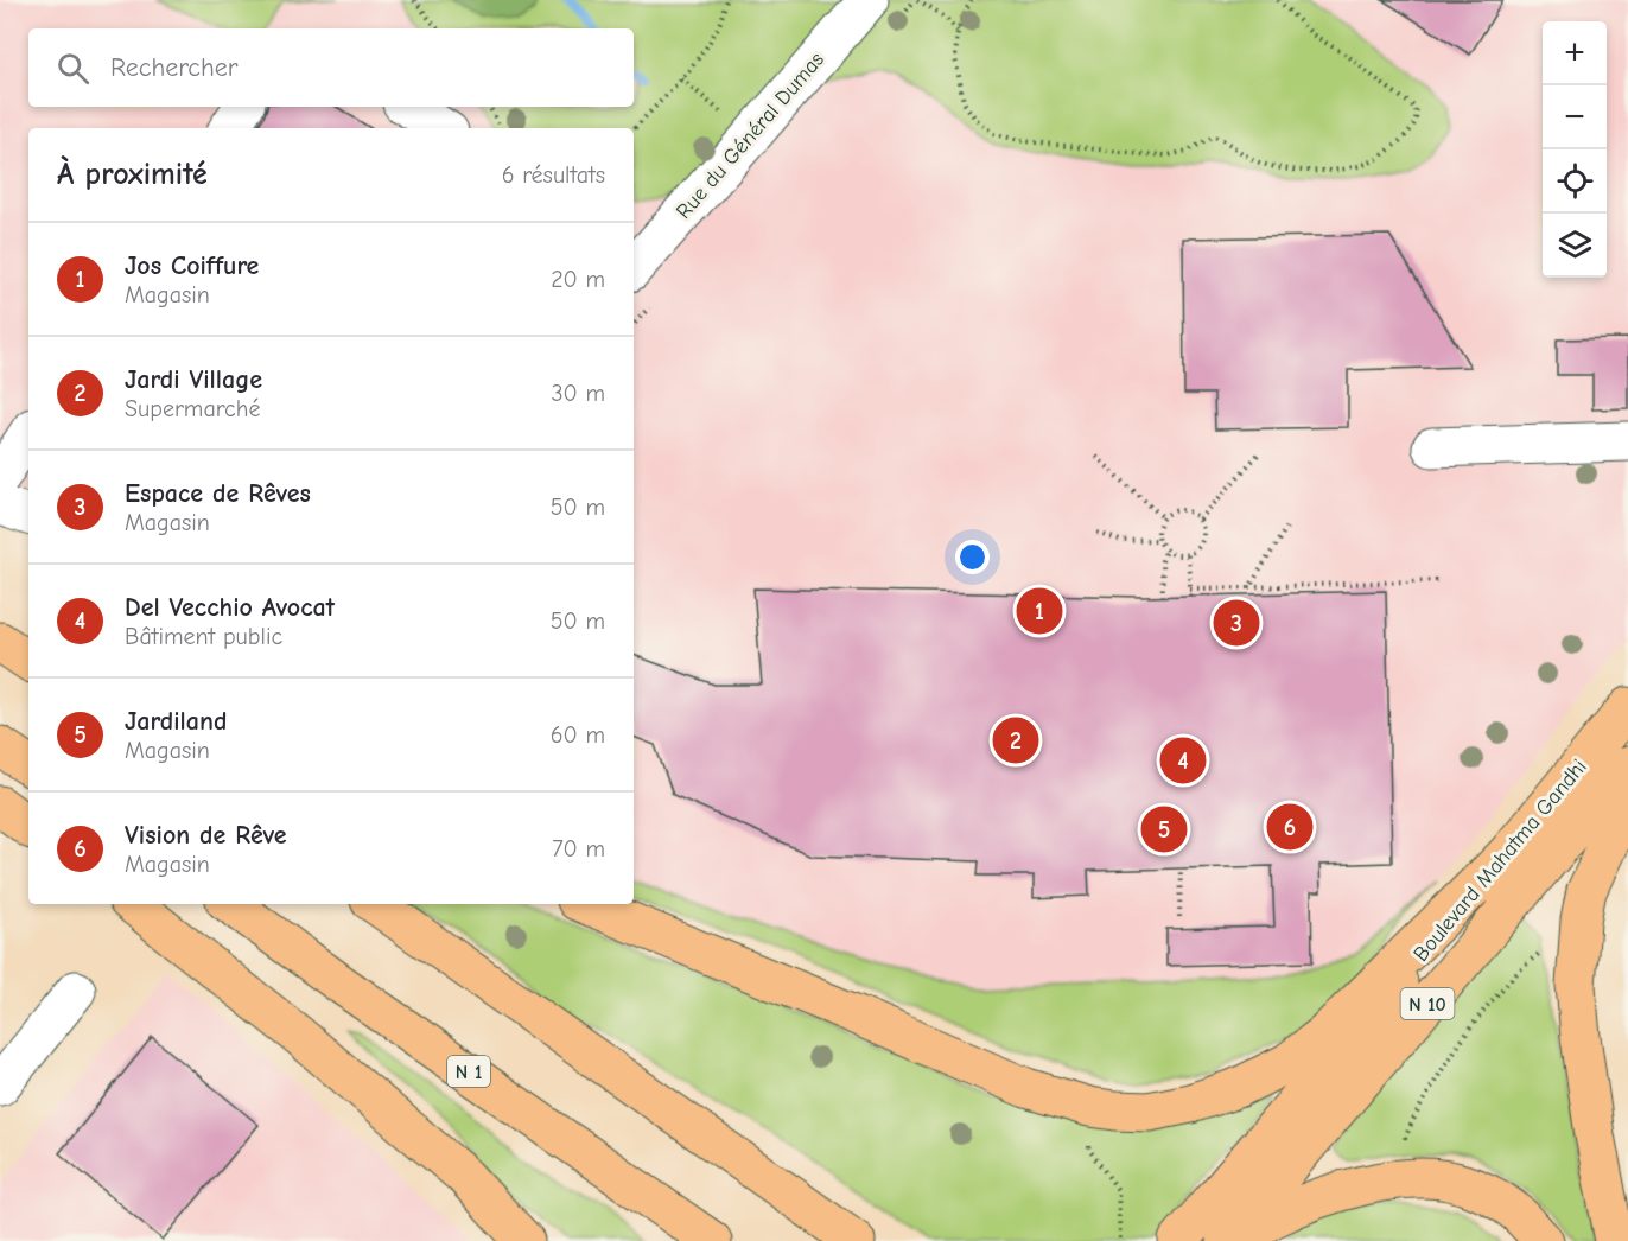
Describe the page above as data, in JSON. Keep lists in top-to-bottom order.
{
  "streets": {
    "main road": ["Boulevard Mahatma Gandhi", "N 10", "N 1"],
    "lane": ["Rue du Général Dumas"]
  },
  "page": {
    "map_buttons": ["+", "−"],
    "search": "Rechercher",
    "heading": ["À proximité", "6 résultats"],
    "list": [
      {
        "mark": "1",
        "name": "Jos Coiffure",
        "note": "Magasin",
        "value": "20 m"
      },
      {
        "mark": "2",
        "name": "Jardi Village",
        "note": "Supermarché",
        "value": "30 m"
      },
      {
        "mark": "3",
        "name": "Espace de Rêves",
        "note": "Magasin",
        "value": "50 m"
      },
      {
        "mark": "4",
        "name": "Del Vecchio Avocat",
        "note": "Bâtiment public",
        "value": "50 m"
      },
      {
        "mark": "5",
        "name": "Jardiland",
        "note": "Magasin",
        "value": "60 m"
      },
      {
        "mark": "6",
        "name": "Vision de Rêve",
        "note": "Magasin",
        "value": "70 m"
      }
    ],
    "pins": [
      "1",
      "3",
      "2",
      "4",
      "6",
      "5"
    ]
  }
}
